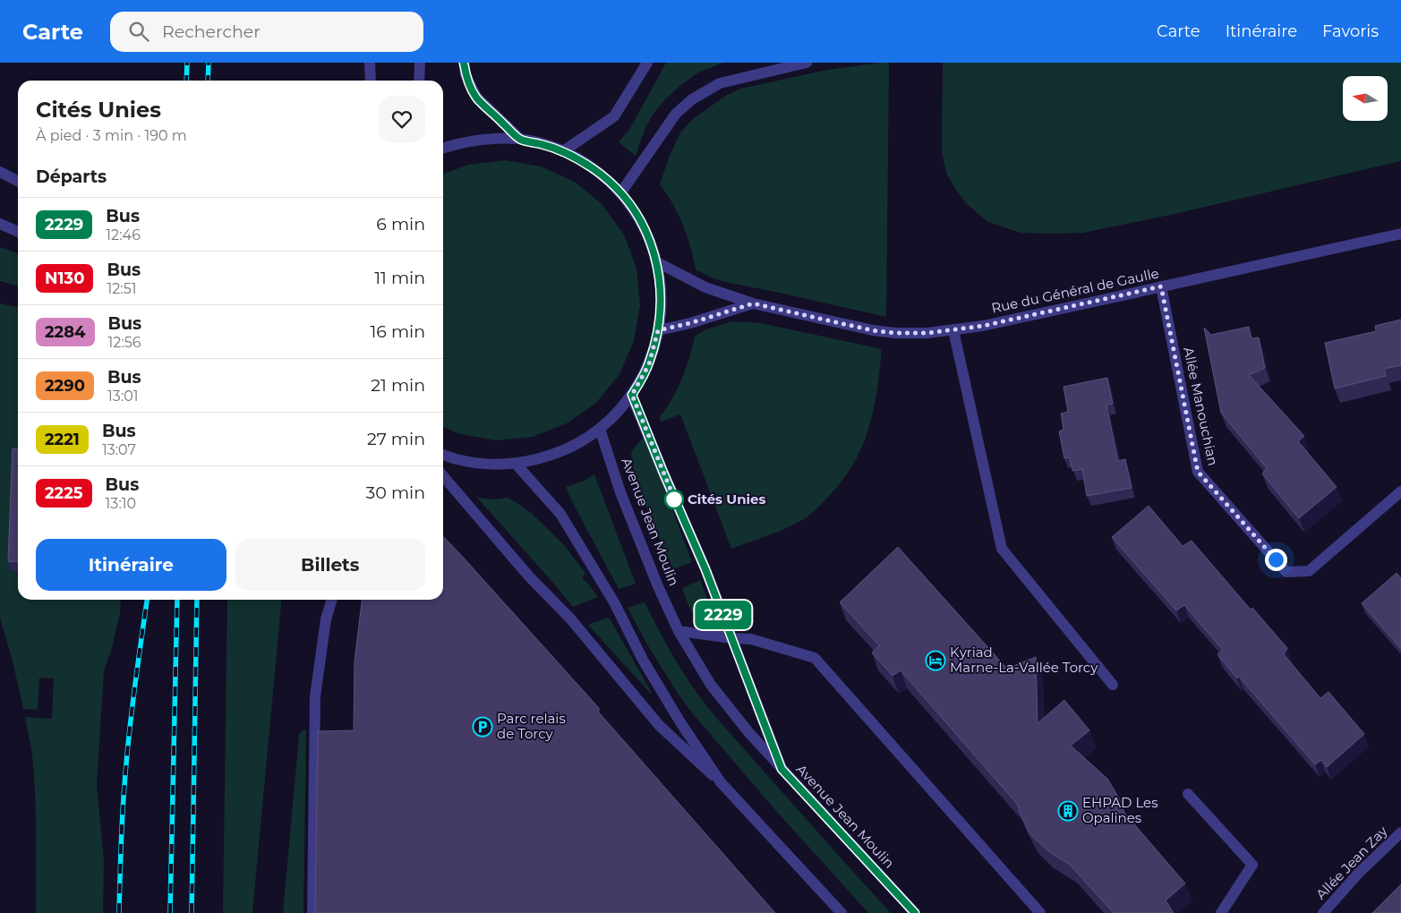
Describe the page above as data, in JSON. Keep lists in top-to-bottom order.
{
  "streets": {
    "street": [
      "Rue du Général de Gaulle",
      "Allée Manouchian",
      "Avenue Jean Moulin",
      "Allée Jean Zay"
    ]
  },
  "crossings": [
    ["Rue du Général de Gaulle", "Allée Manouchian"]
  ],
  "places": {
    "other": ["Cités Unies"],
    "hotel": ["Kyriad Marne-La-Vallée Torcy"],
    "parking": ["Parc relais de Torcy"],
    "building": ["EHPAD Les Opalines"]
  },
  "lines": ["bus line 2229"],
  "north": "left",
  "page": {
    "header": "Carte",
    "search": "Rechercher",
    "nav": ["Carte", "Itinéraire", "Favoris"],
    "on_map": "2229",
    "heading": [
      ["Cités Unies", "À pied · 3 min · 190 m"],
      "Départs"
    ],
    "list": [
      {
        "mark": "2229",
        "name": "Bus",
        "note": "12:46",
        "value": "6 min"
      },
      {
        "mark": "N130",
        "name": "Bus",
        "note": "12:51",
        "value": "11 min"
      },
      {
        "mark": "2284",
        "name": "Bus",
        "note": "12:56",
        "value": "16 min"
      },
      {
        "mark": "2290",
        "name": "Bus",
        "note": "13:01",
        "value": "21 min"
      },
      {
        "mark": "2221",
        "name": "Bus",
        "note": "13:07",
        "value": "27 min"
      },
      {
        "mark": "2225",
        "name": "Bus",
        "note": "13:10",
        "value": "30 min"
      }
    ],
    "buttons": ["Itinéraire", "Billets"]
  }
}
